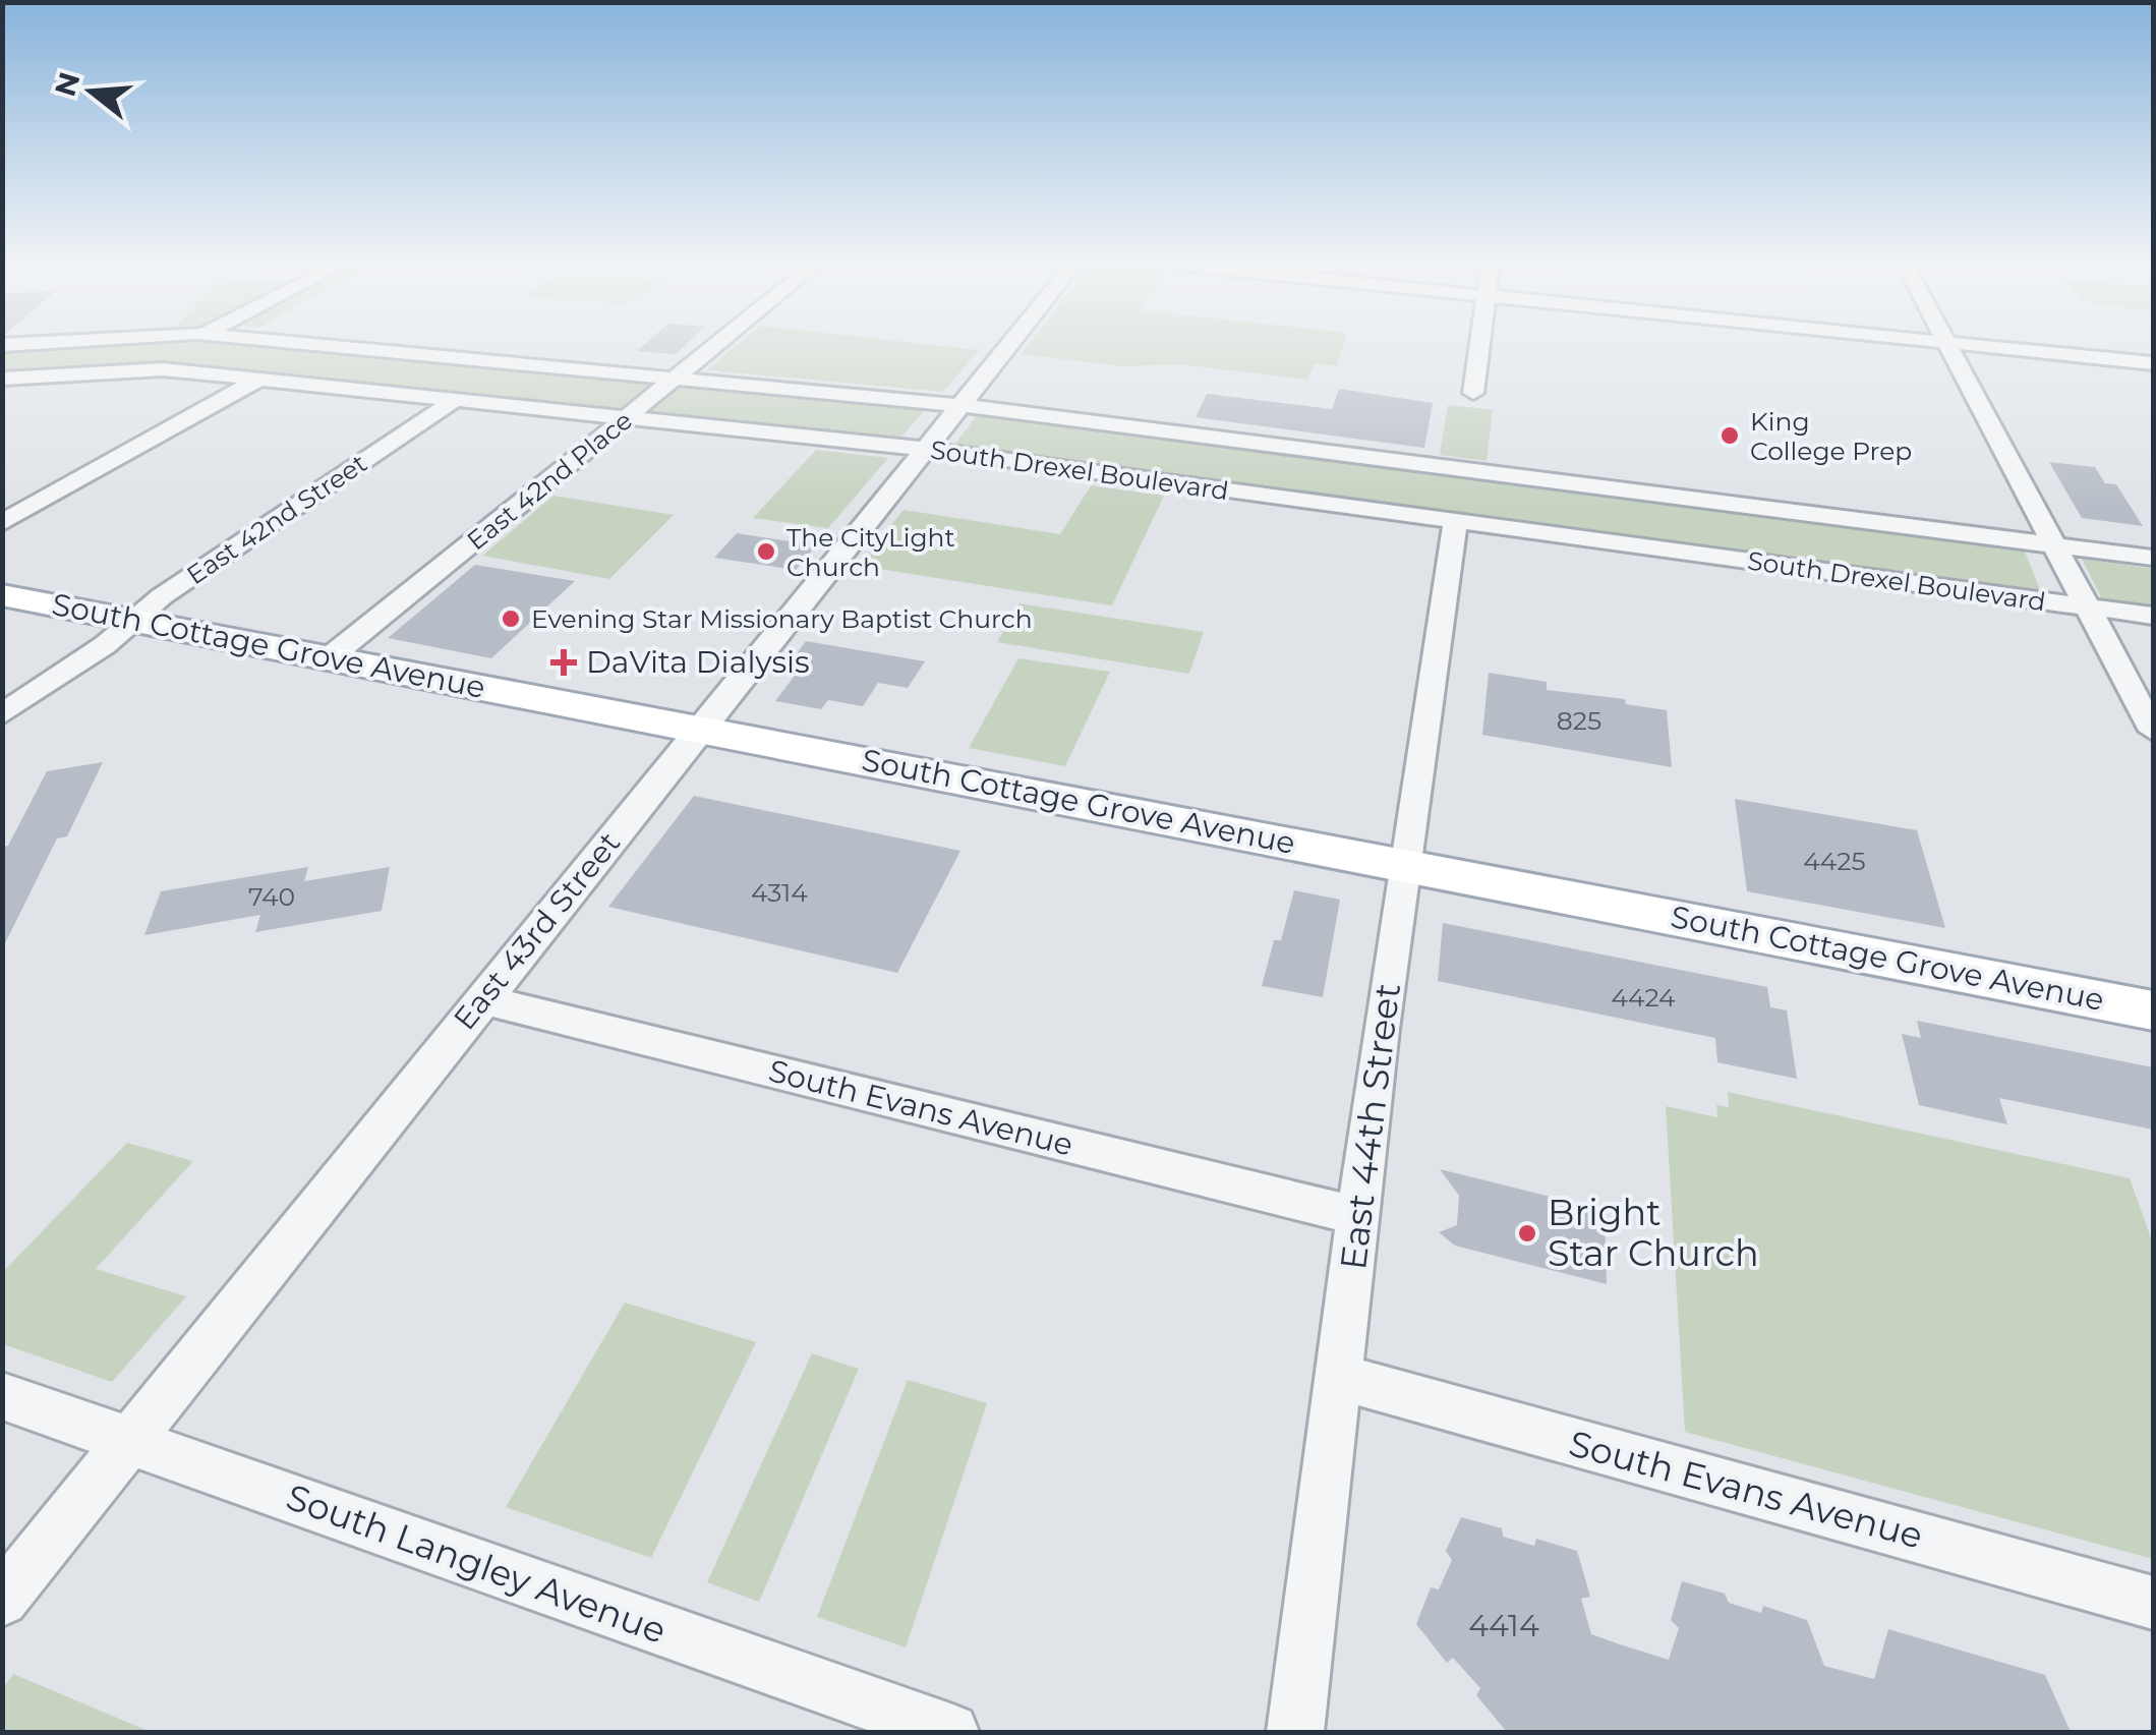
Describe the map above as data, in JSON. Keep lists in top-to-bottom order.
{
  "streets": {
    "main road": ["South Cottage Grove Avenue"],
    "street": [
      "South Drexel Boulevard",
      "East 42nd Place",
      "East 42nd Street",
      "East 43rd Street",
      "South Evans Avenue",
      "East 44th Street",
      "South Langley Avenue"
    ]
  },
  "crossings": [
    ["South Drexel Boulevard", "East 42nd Place"],
    ["South Drexel Boulevard", "East 42nd Street"],
    ["South Drexel Boulevard", "East 43rd Street"],
    ["South Drexel Boulevard", "East 44th Street"],
    ["East 42nd Place", "South Cottage Grove Avenue"],
    ["East 42nd Street", "South Cottage Grove Avenue"],
    ["South Cottage Grove Avenue", "East 43rd Street"],
    ["South Cottage Grove Avenue", "East 44th Street"],
    ["East 43rd Street", "South Evans Avenue"],
    ["East 43rd Street", "South Langley Avenue"],
    ["South Evans Avenue", "East 44th Street"]
  ],
  "places": {
    "other": [
      "King College Prep",
      "The CityLight Church",
      "Evening Star Missionary Baptist Church",
      "Bright Star Church"
    ],
    "health": ["DaVita Dialysis"]
  },
  "house_numbers": [
    "825",
    "4425",
    "4314",
    "740",
    "4424",
    "4414"
  ],
  "north": "left"
}
